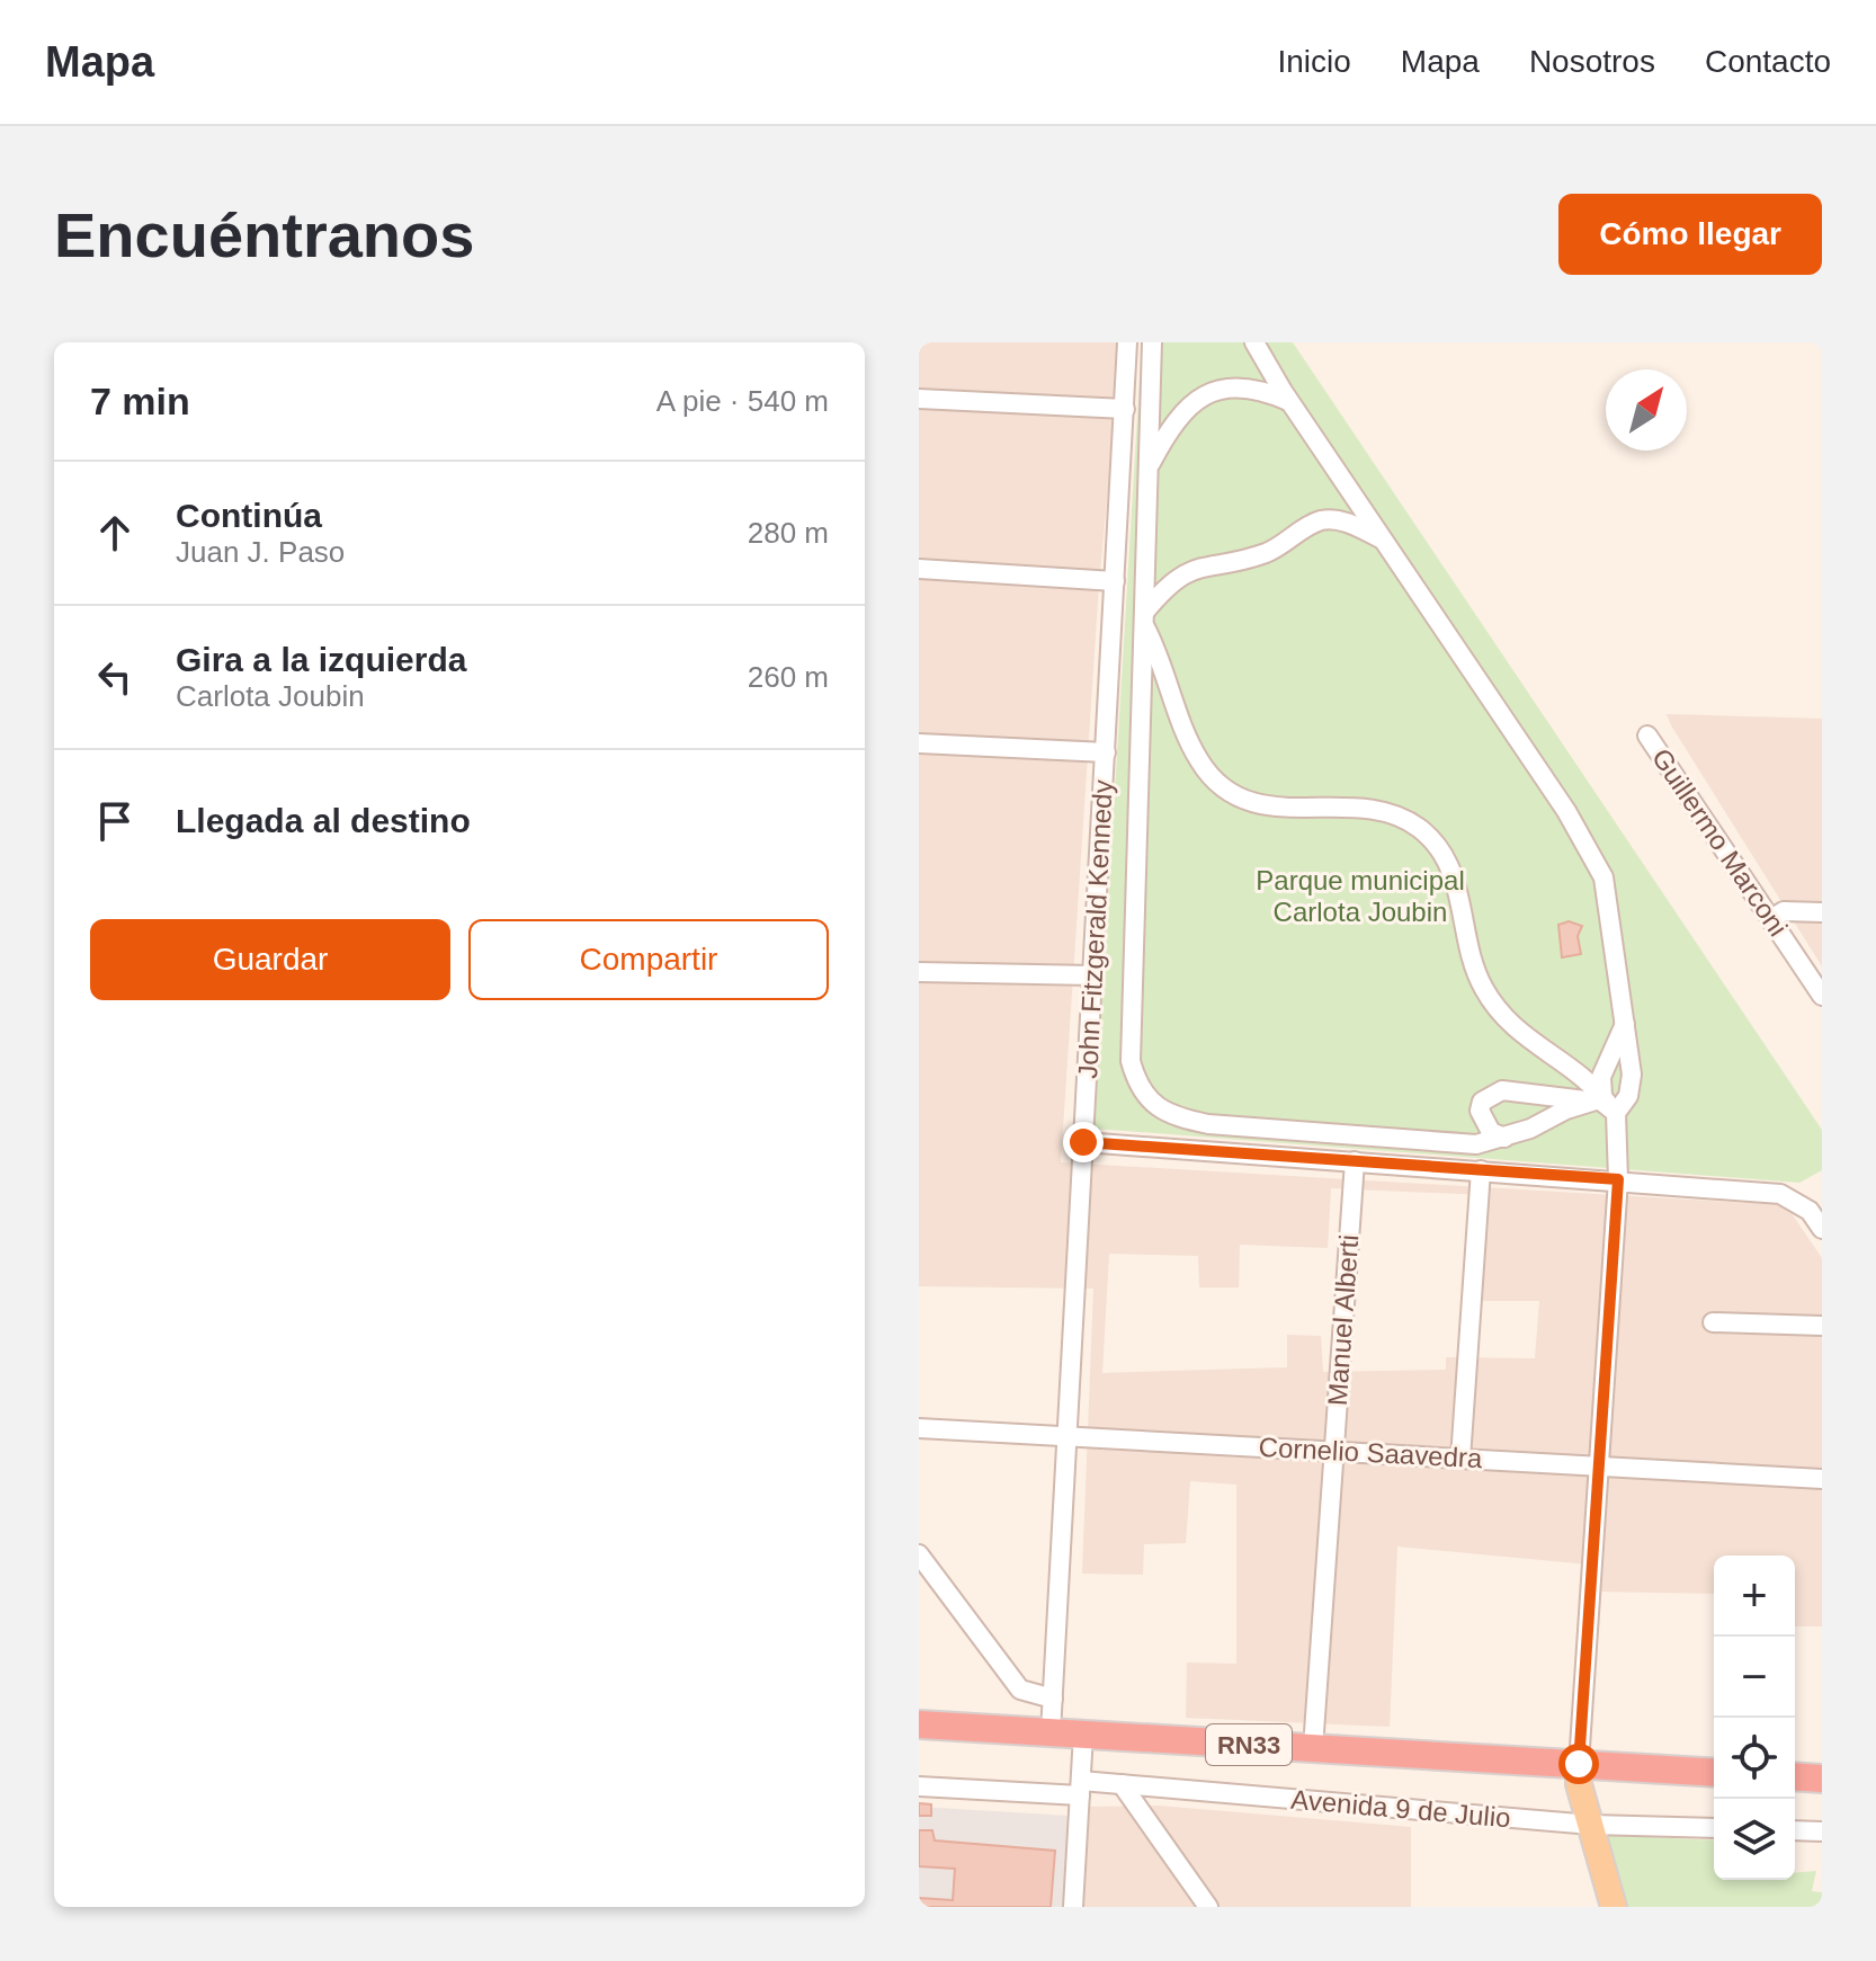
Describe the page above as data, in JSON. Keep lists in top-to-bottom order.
{
  "streets": {
    "highway": ["RN33"],
    "street": [
      "Guillermo Marconi",
      "John Fitzgerald Kennedy",
      "Manuel Alberti",
      "Cornelio Saavedra",
      "Avenida 9 de Julio"
    ]
  },
  "crossings": [
    ["John Fitzgerald Kennedy", "Cornelio Saavedra"],
    ["John Fitzgerald Kennedy", "RN33"],
    ["Manuel Alberti", "Cornelio Saavedra"],
    ["Manuel Alberti", "RN33"]
  ],
  "parks": ["Parque municipal Carlota Joubin"],
  "north": "top right",
  "page": {
    "header": "Mapa",
    "nav": [
      "Inicio",
      "Mapa",
      "Nosotros",
      "Contacto"
    ],
    "buttons": [
      "Cómo llegar",
      ["Guardar", "Compartir"]
    ],
    "title": "Encuéntranos",
    "heading": ["7 min", "A pie · 540 m"],
    "list": [
      ["Continúa", "Juan J. Paso", "280 m"],
      ["Gira a la izquierda", "Carlota Joubin", "260 m"],
      "Llegada al destino"
    ],
    "map_buttons": ["+", "−"]
  }
}
